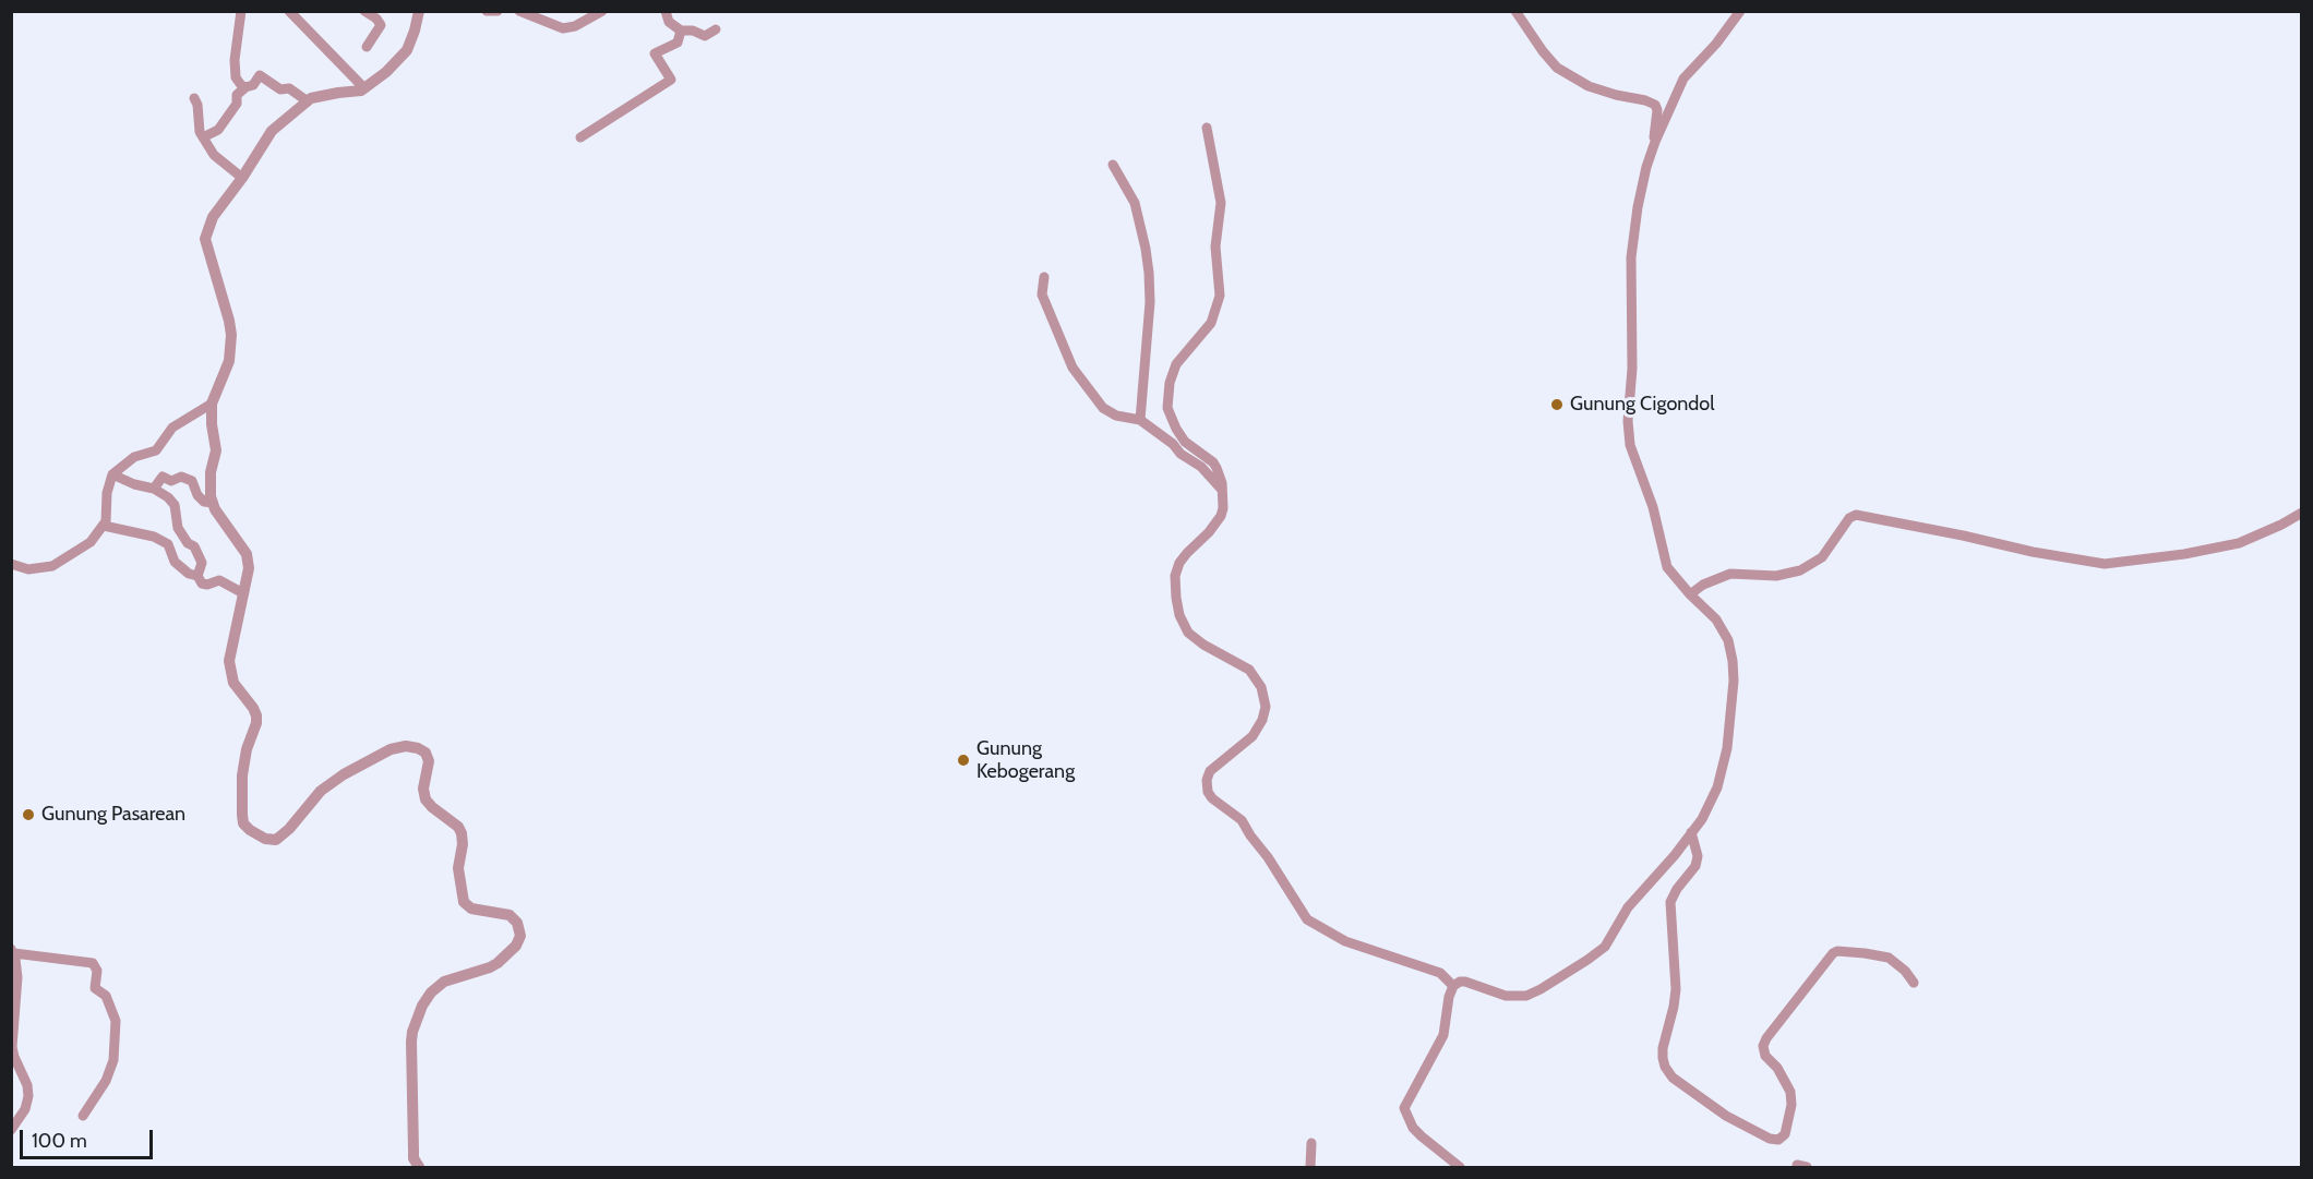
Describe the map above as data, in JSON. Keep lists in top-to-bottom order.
{
  "places": ["Gunung Cigondol", "Gunung Kebogerang", "Gunung Pasarean"],
  "scale_bar": "100 m"
}
